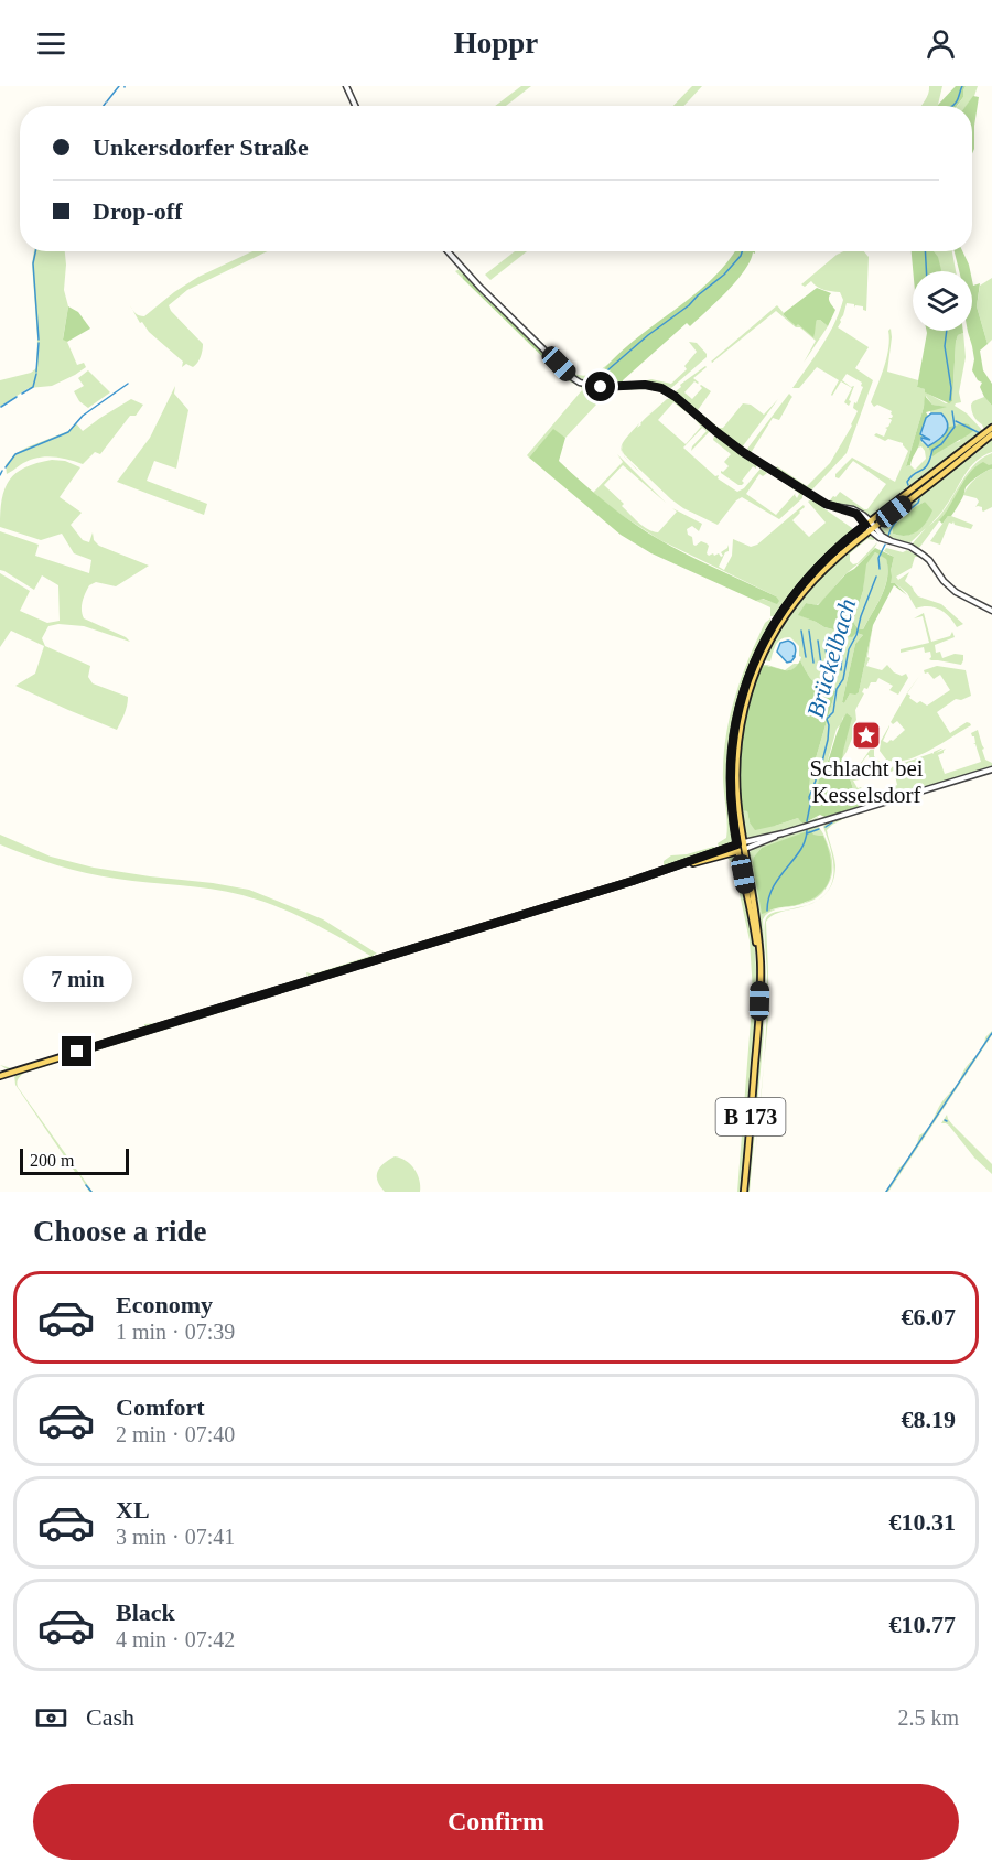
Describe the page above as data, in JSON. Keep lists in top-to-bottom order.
{
  "streets": {
    "main road": ["B 173"]
  },
  "water": ["Brückelbach"],
  "places": {
    "place": ["Schlacht bei Kesselsdorf"]
  },
  "scale_bar": "200 m",
  "page": {
    "header": "Hoppr",
    "banner": ["Unkersdorfer Straße", "Drop-off"],
    "bubble": "7 min",
    "scale": "200 m",
    "heading": "Choose a ride",
    "list": [
      {
        "name": "Economy",
        "note": "1 min · 07:39",
        "value": "€6.07"
      },
      {
        "name": "Comfort",
        "note": "2 min · 07:40",
        "value": "€8.19"
      },
      {
        "name": "XL",
        "note": "3 min · 07:41",
        "value": "€10.31"
      },
      {
        "name": "Black",
        "note": "4 min · 07:42",
        "value": "€10.77"
      }
    ],
    "pay": ["Cash", "2.5 km"],
    "buttons": "Confirm"
  }
}
